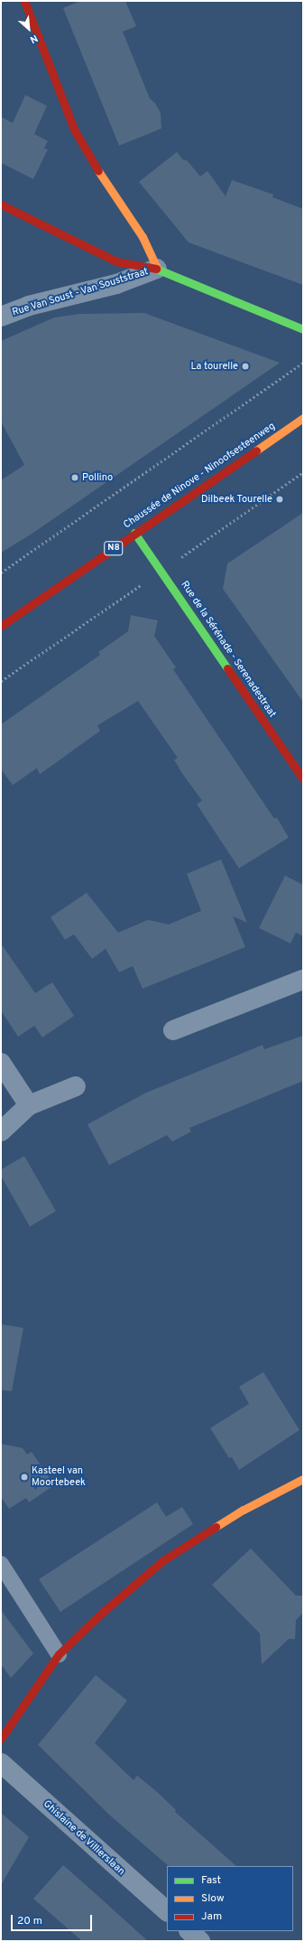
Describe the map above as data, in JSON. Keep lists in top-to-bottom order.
{
  "streets": {
    "street": [
      "Rue Van Soust - Van Souststraat",
      "Chaussée de Ninove - Ninoofsesteenweg",
      "N8",
      "Rue de la Sérénade - Serenadestraat",
      "Ghislaine de Villierslaan"
    ]
  },
  "crossings": [
    ["Chaussée de Ninove - Ninoofsesteenweg", "Rue de la Sérénade - Serenadestraat"]
  ],
  "places": [
    "La tourelle",
    "Pollino",
    "Dilbeek Tourelle",
    "Kasteel van Moortebeek"
  ],
  "legend": ["Fast", "Slow", "Jam"],
  "scale_bar": "20 m",
  "north": "bottom right"
}
